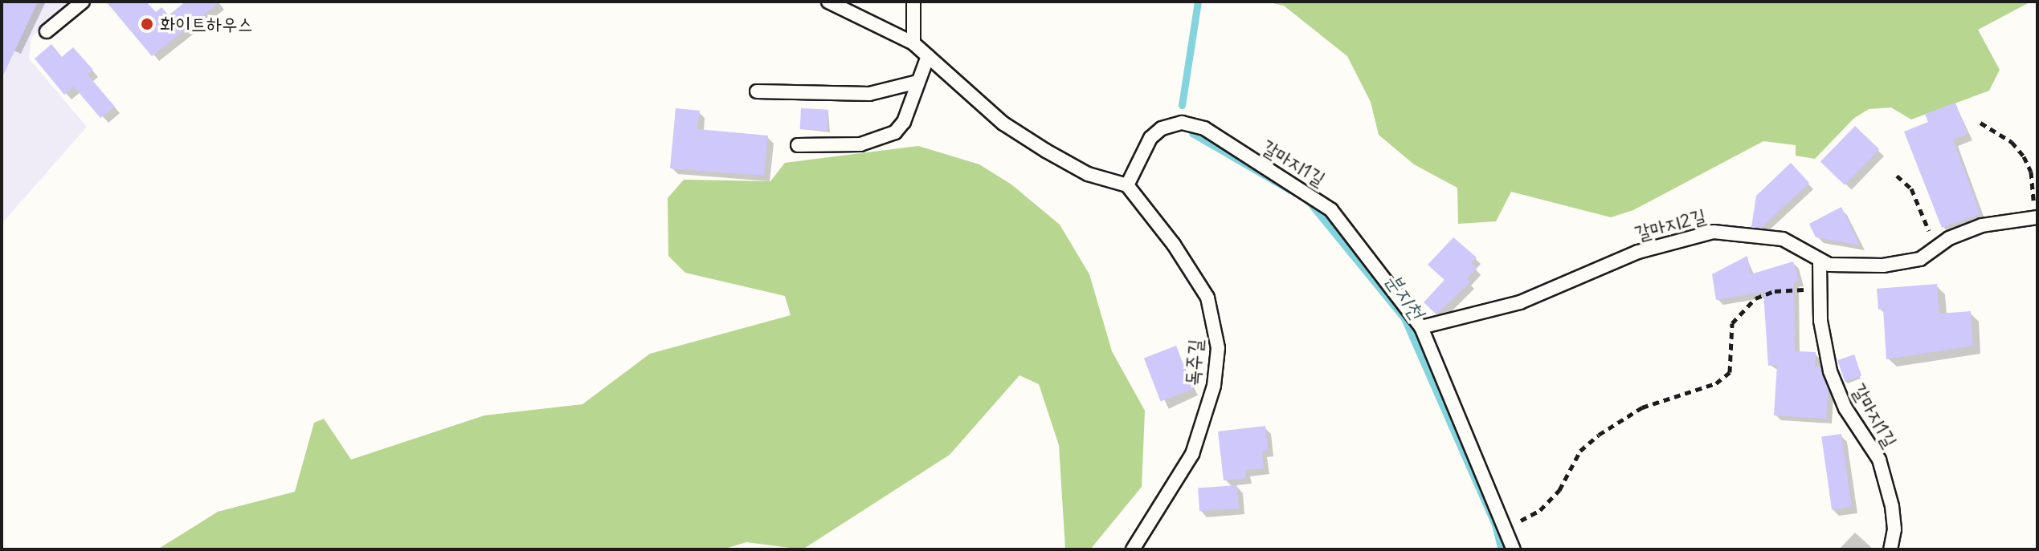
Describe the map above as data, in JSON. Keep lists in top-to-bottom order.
{
  "streets": {
    "lane": ["갈마지1길", "갈마지2길", "독주길"]
  },
  "crossings": [
    ["갈마지1길", "갈마지2길"],
    ["갈마지1길", "독주길"]
  ],
  "water": ["분지천"],
  "places": ["화이트하우스"]
}
